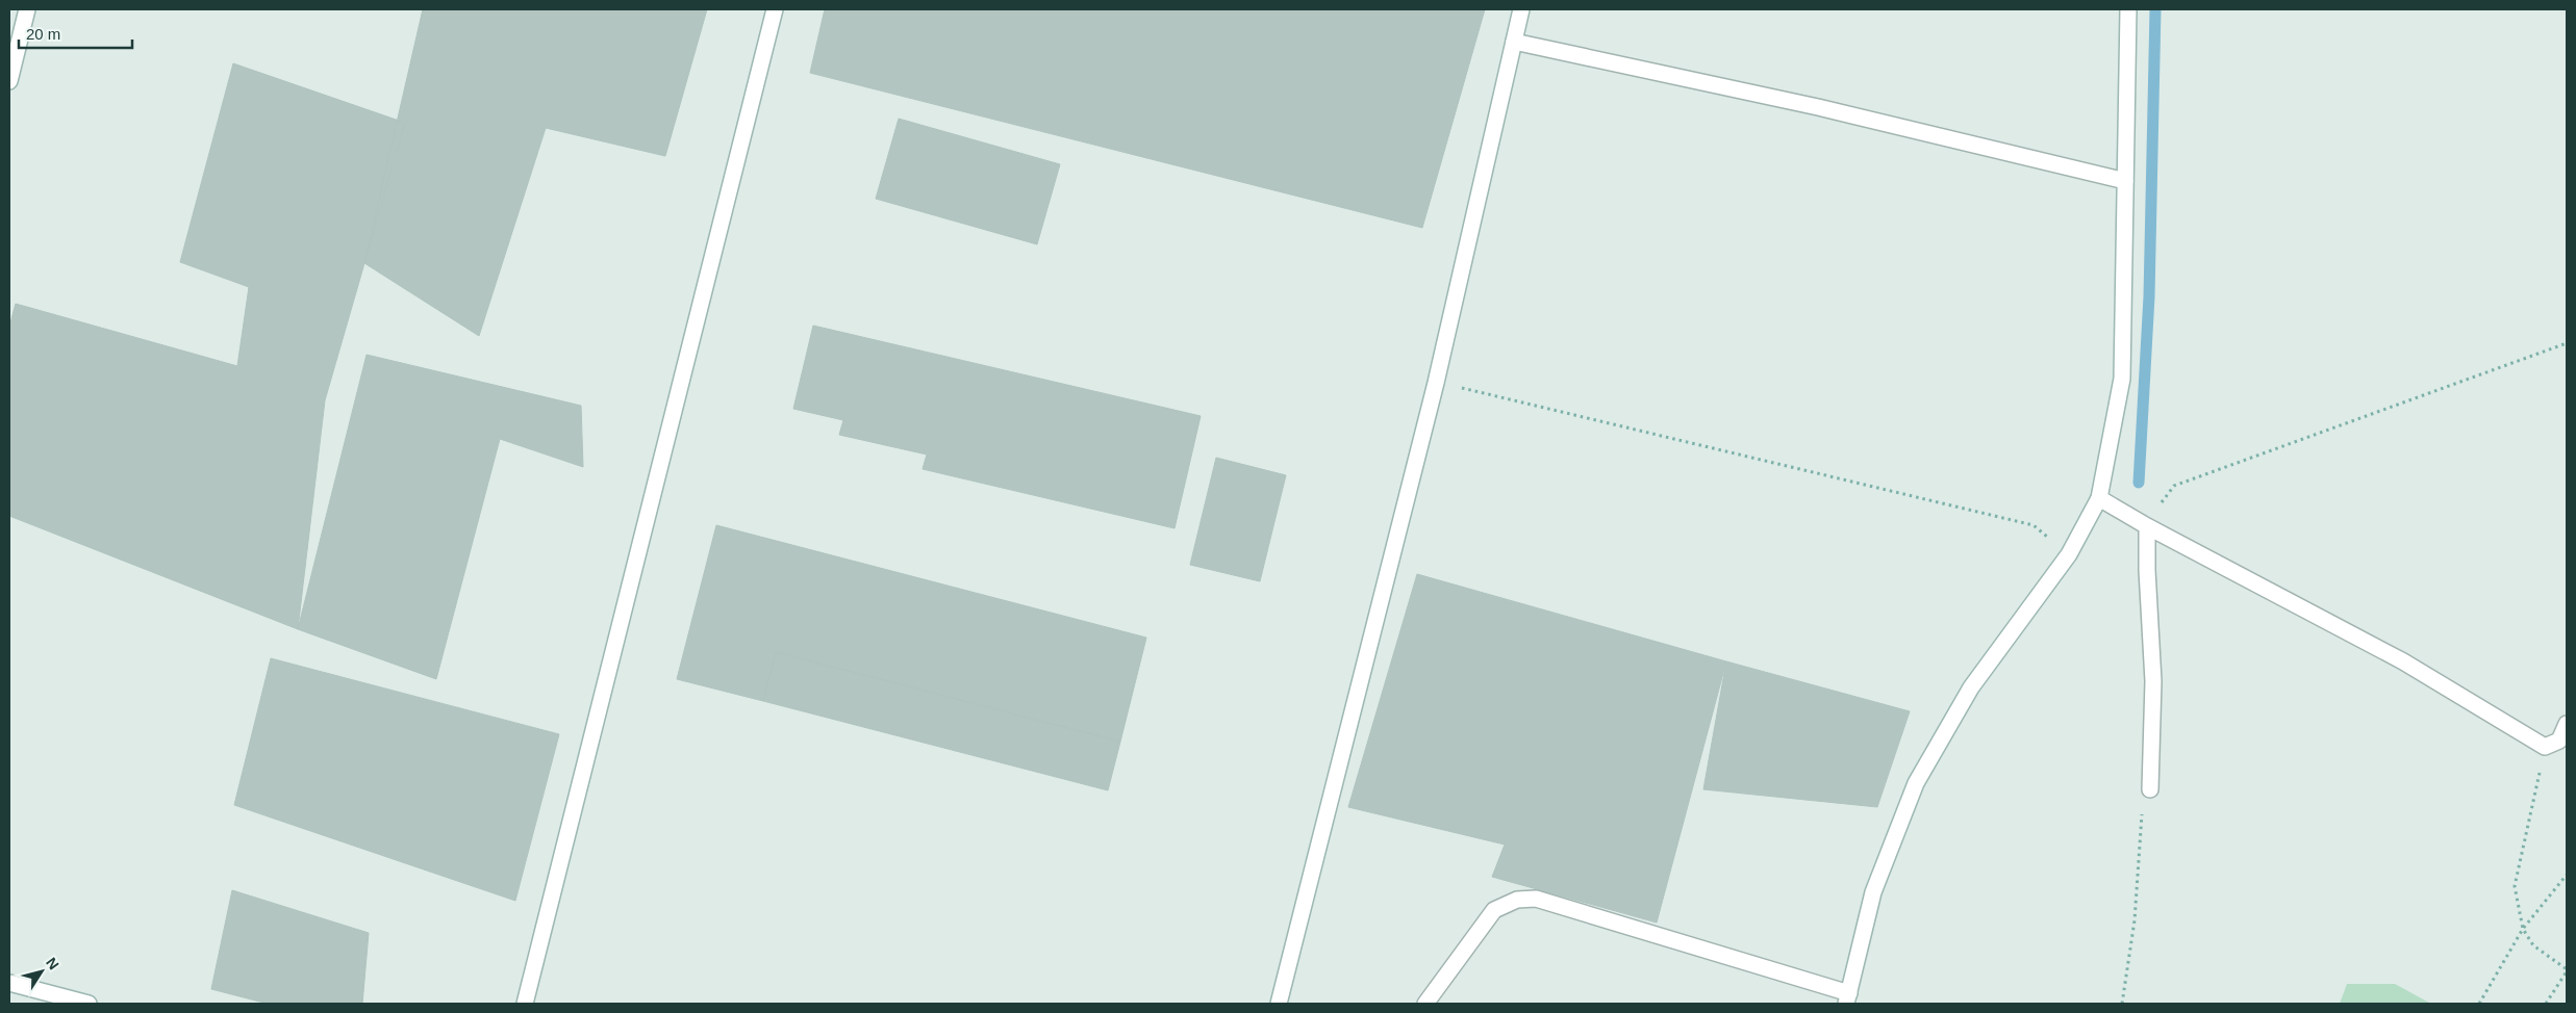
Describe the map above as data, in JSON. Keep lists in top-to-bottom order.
{
  "scale_bar": "20 m",
  "north": "top right"
}
